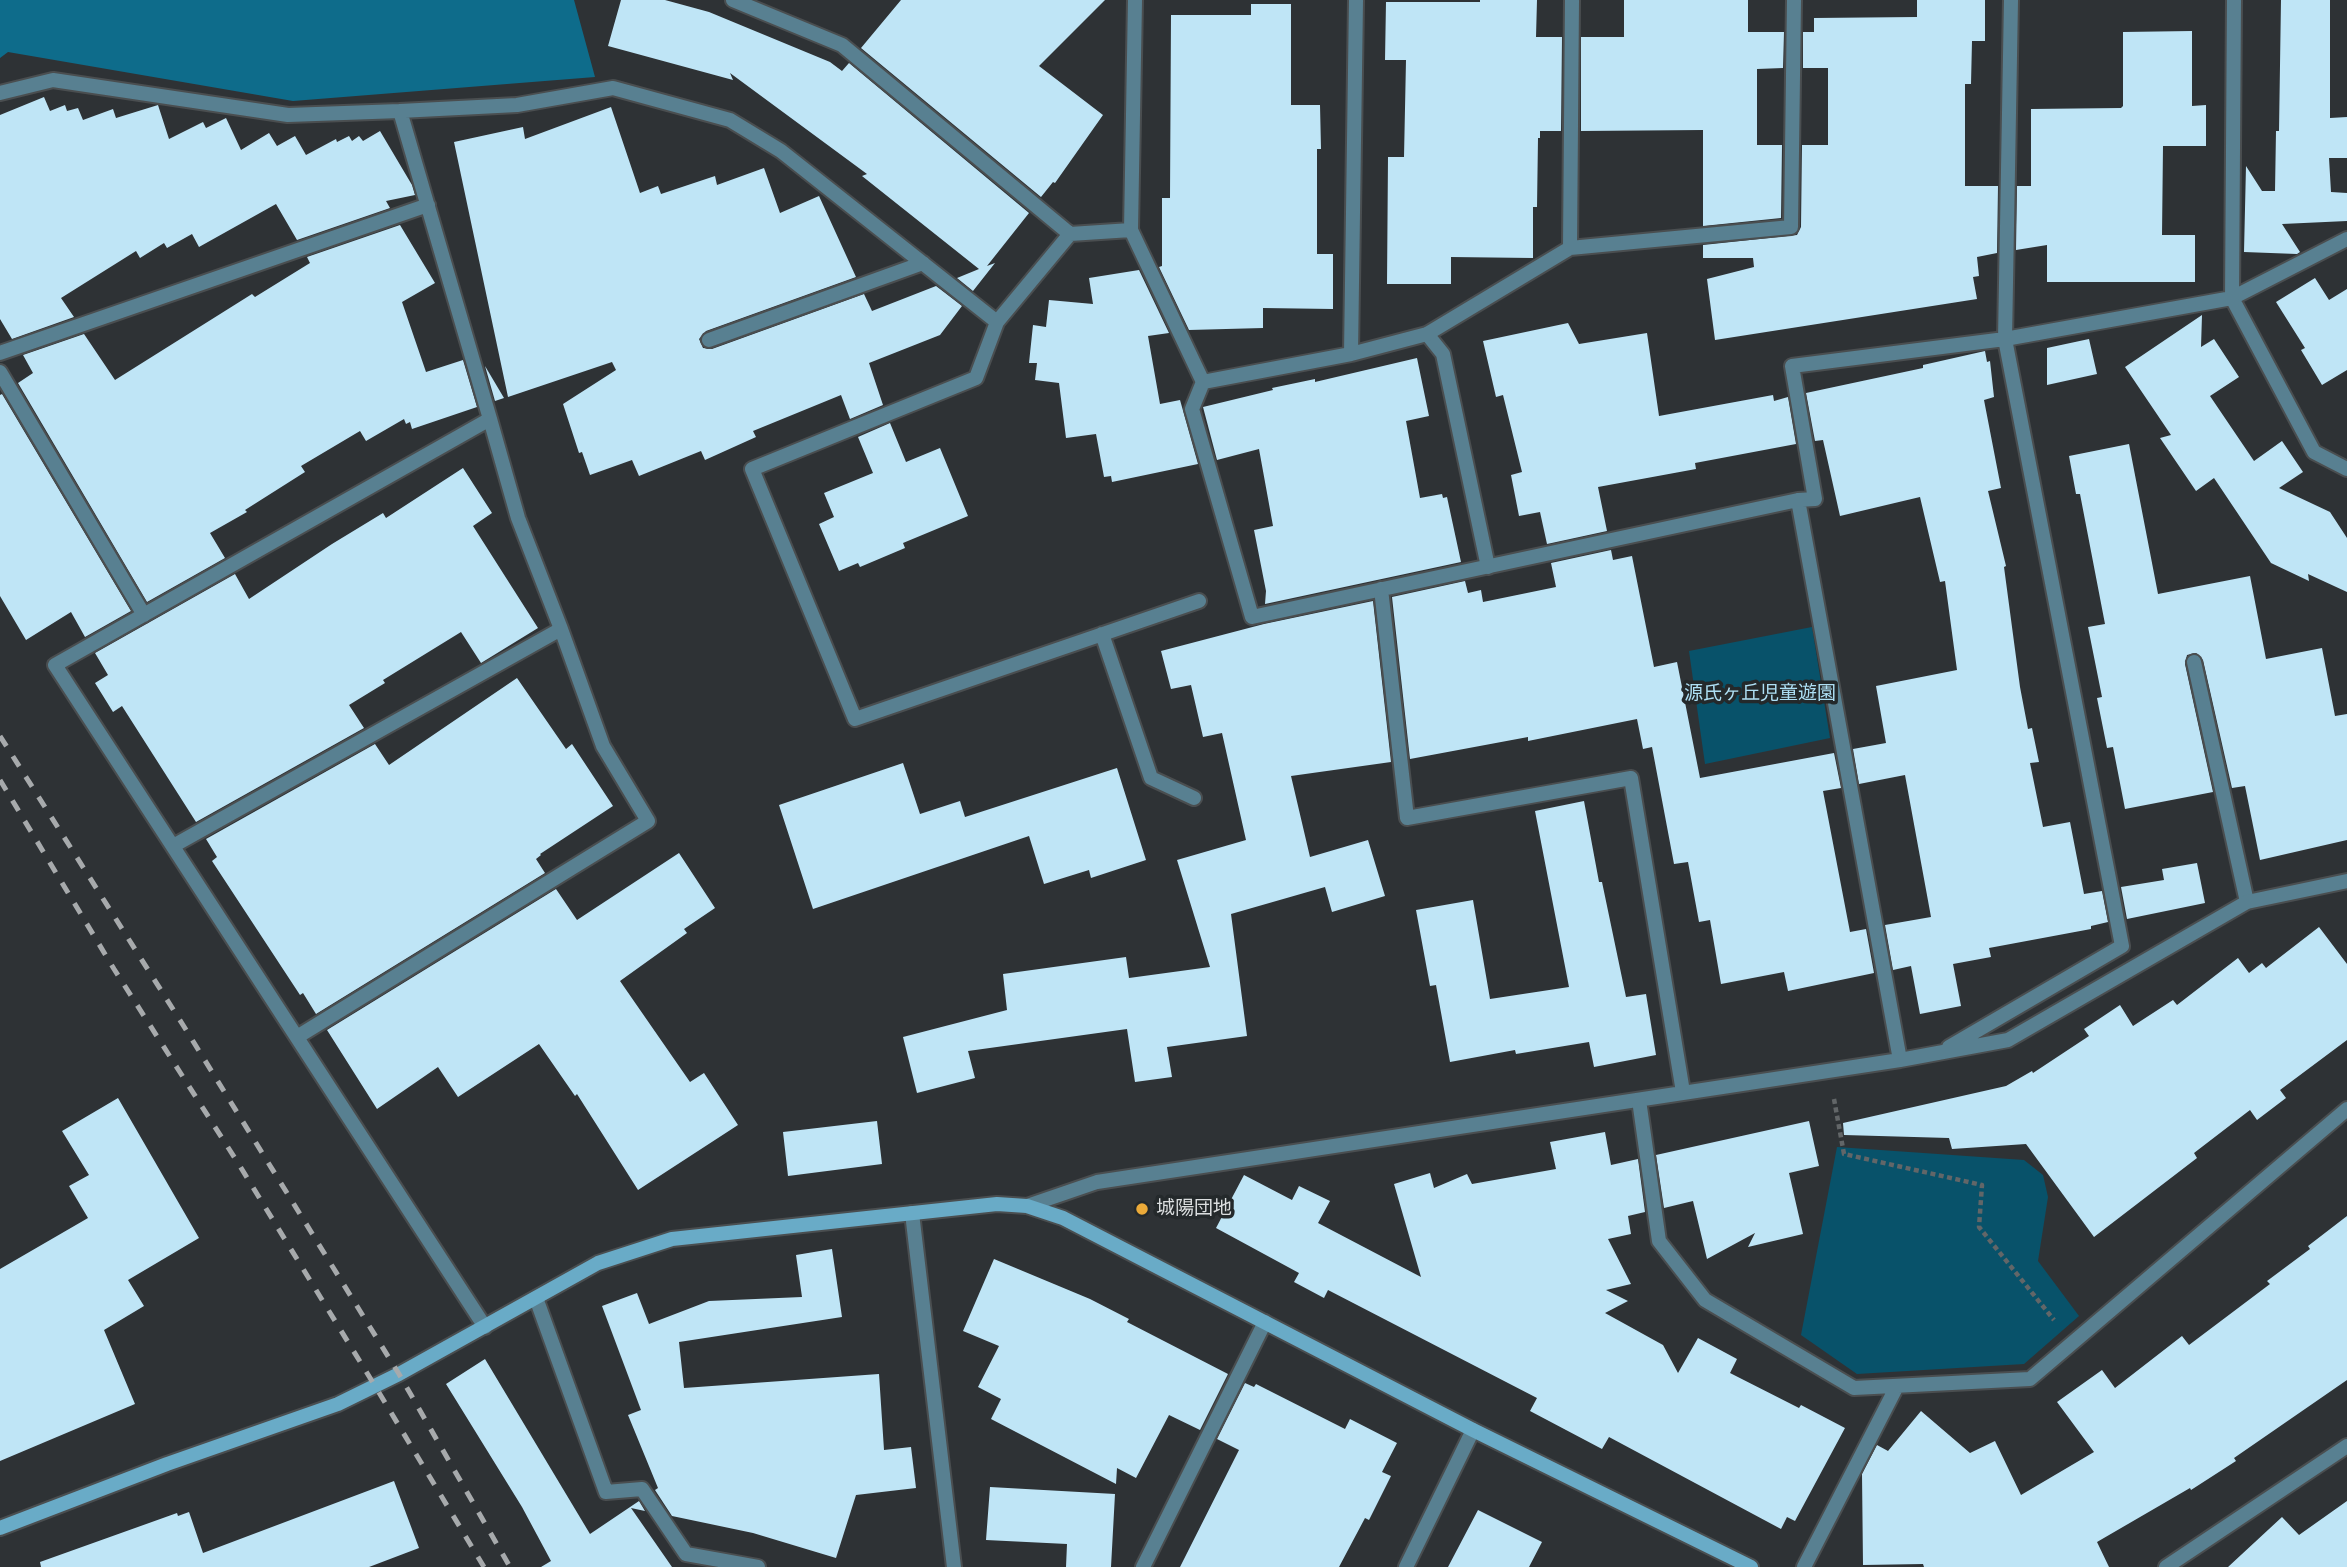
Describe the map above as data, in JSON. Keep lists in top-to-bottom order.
{
  "parks": ["源氏ヶ丘児童遊園"],
  "places": ["城陽団地"]
}
